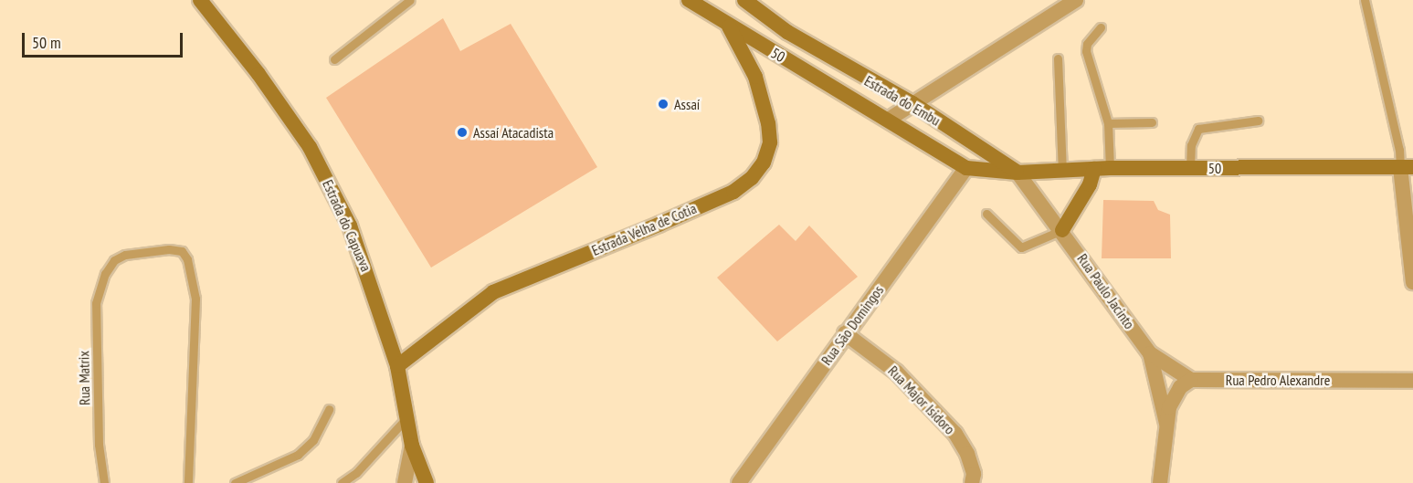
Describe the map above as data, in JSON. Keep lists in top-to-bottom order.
{
  "streets": {
    "main road": [
      "50",
      "Estrada do Embu",
      "Estrada do Capuava",
      "Estrada Velha de Cotia"
    ],
    "street": [
      "Rua Paulo Jacinto",
      "Rua São Domingos",
      "Rua Pedro Alexandre",
      "Rua Major Isidoro"
    ],
    "lane": ["Rua Matrix"]
  },
  "crossings": [
    ["50", "Estrada do Embu"],
    ["50", "Estrada Velha de Cotia"],
    ["50", "Rua Paulo Jacinto"],
    ["50", "Rua São Domingos"],
    ["Estrada do Embu", "Rua Paulo Jacinto"],
    ["Estrada do Capuava", "Estrada Velha de Cotia"],
    ["Rua Paulo Jacinto", "Rua Pedro Alexandre"],
    ["Rua São Domingos", "Rua Major Isidoro"]
  ],
  "places": ["Assaí", "Assaí Atacadista"],
  "scale_bar": "50 m"
}
